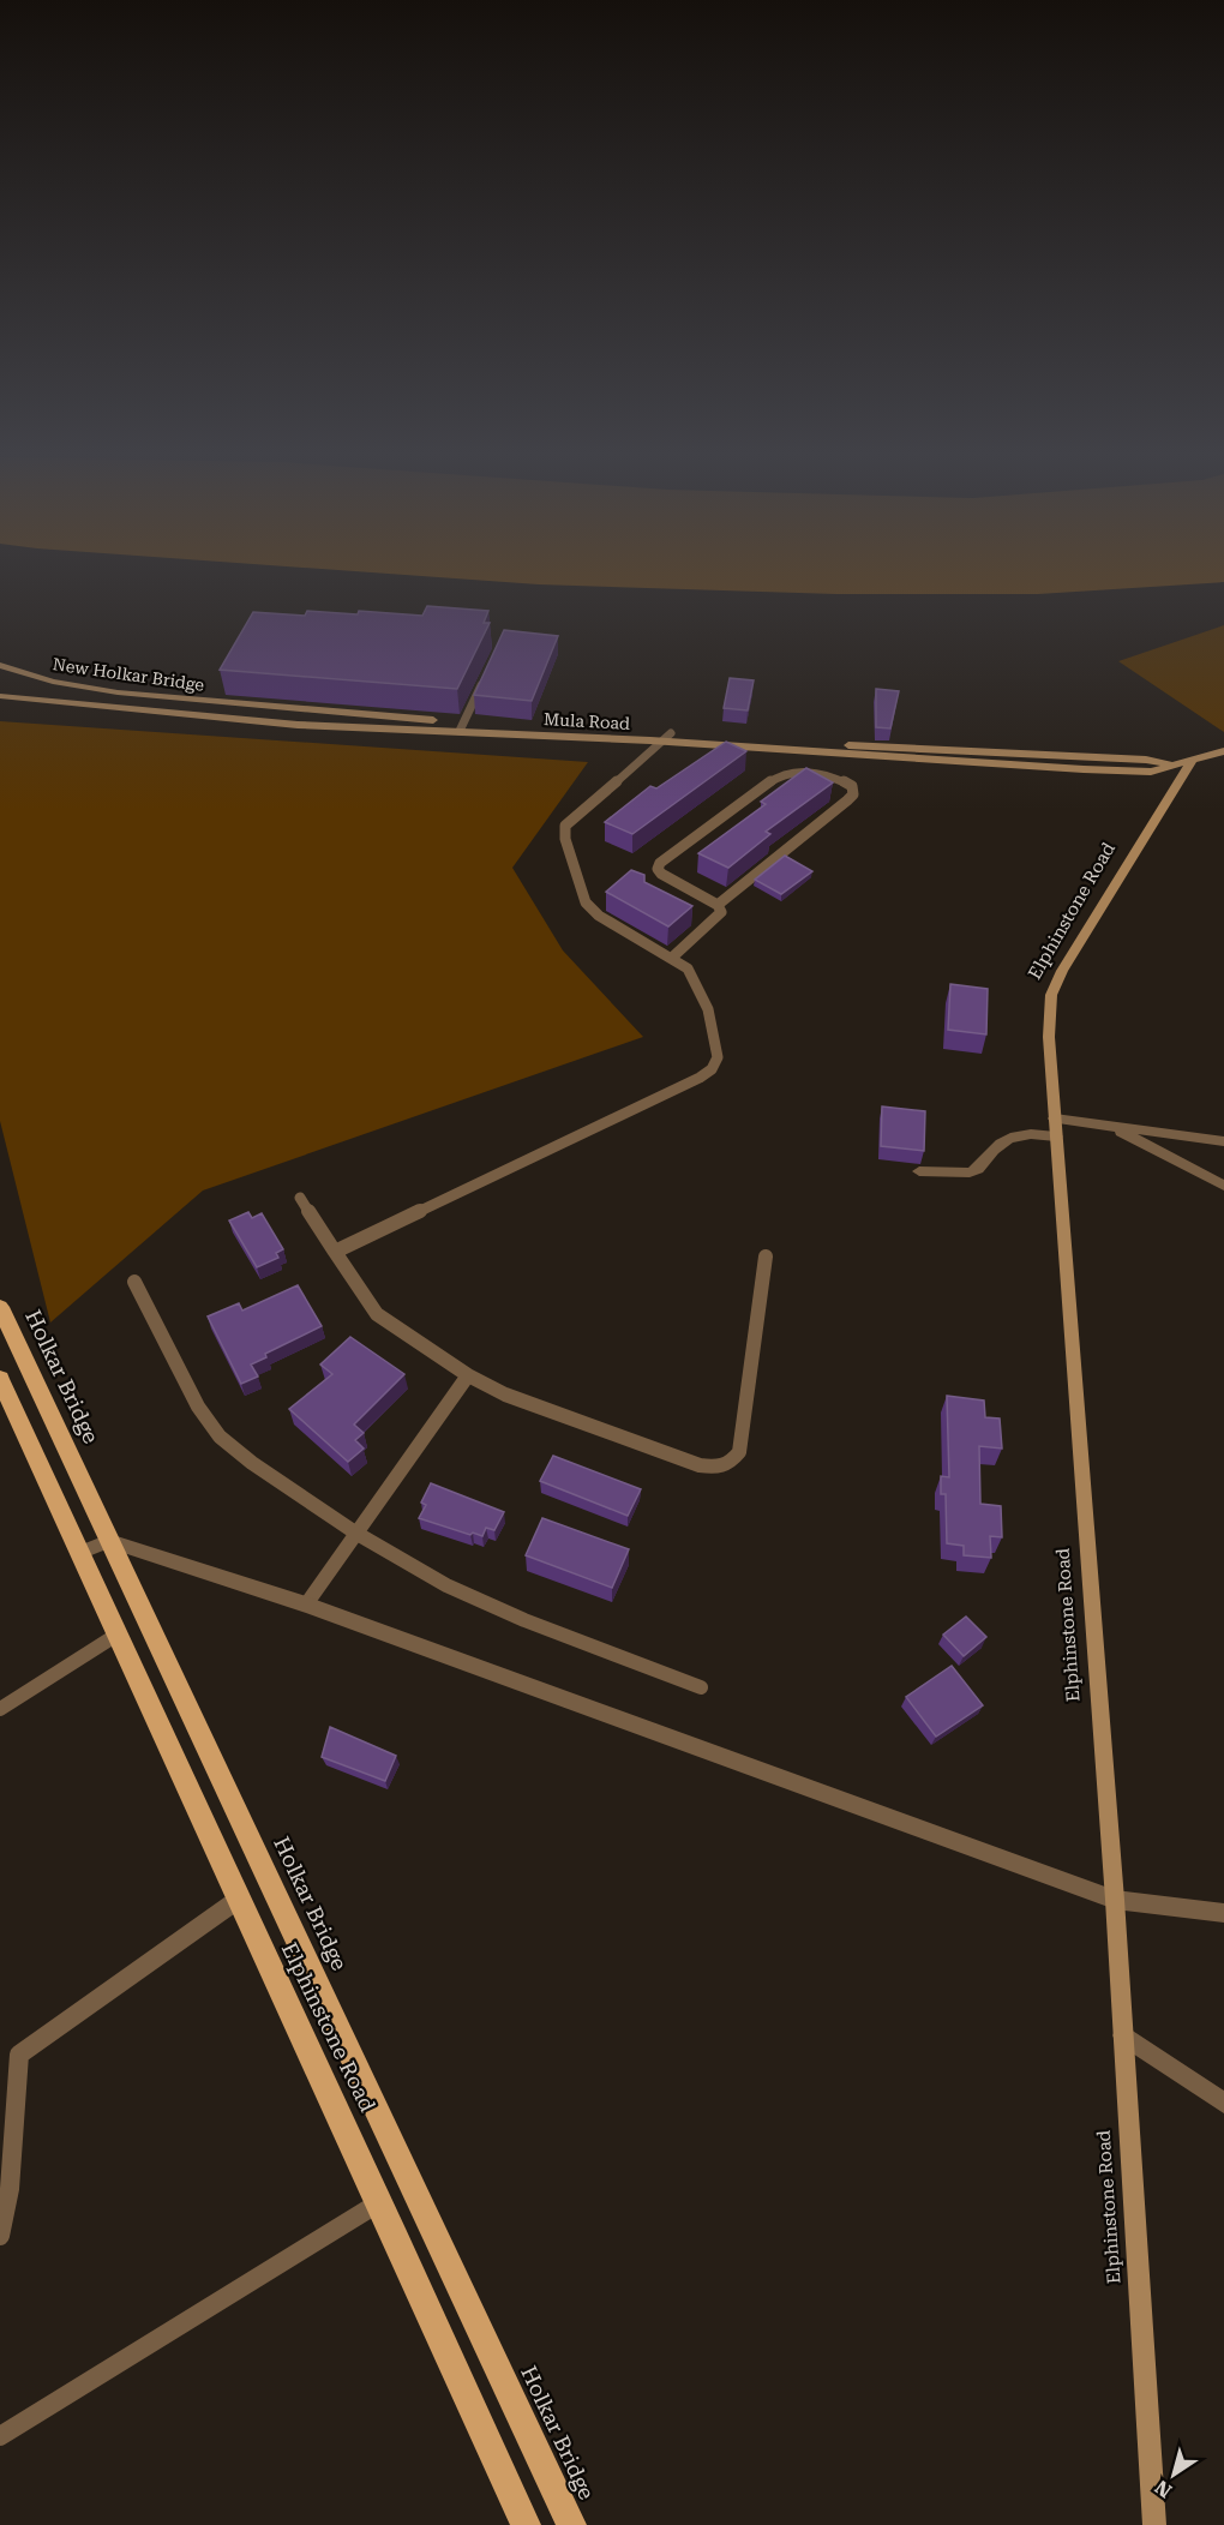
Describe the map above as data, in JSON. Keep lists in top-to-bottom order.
{
  "streets": {
    "main road": [
      "New Holkar Bridge",
      "Mula Road",
      "Elphinstone Road",
      "Holkar Bridge"
    ]
  },
  "crossings": [
    ["New Holkar Bridge", "Mula Road"],
    ["Mula Road", "Elphinstone Road"]
  ],
  "north": "bottom left"
}
